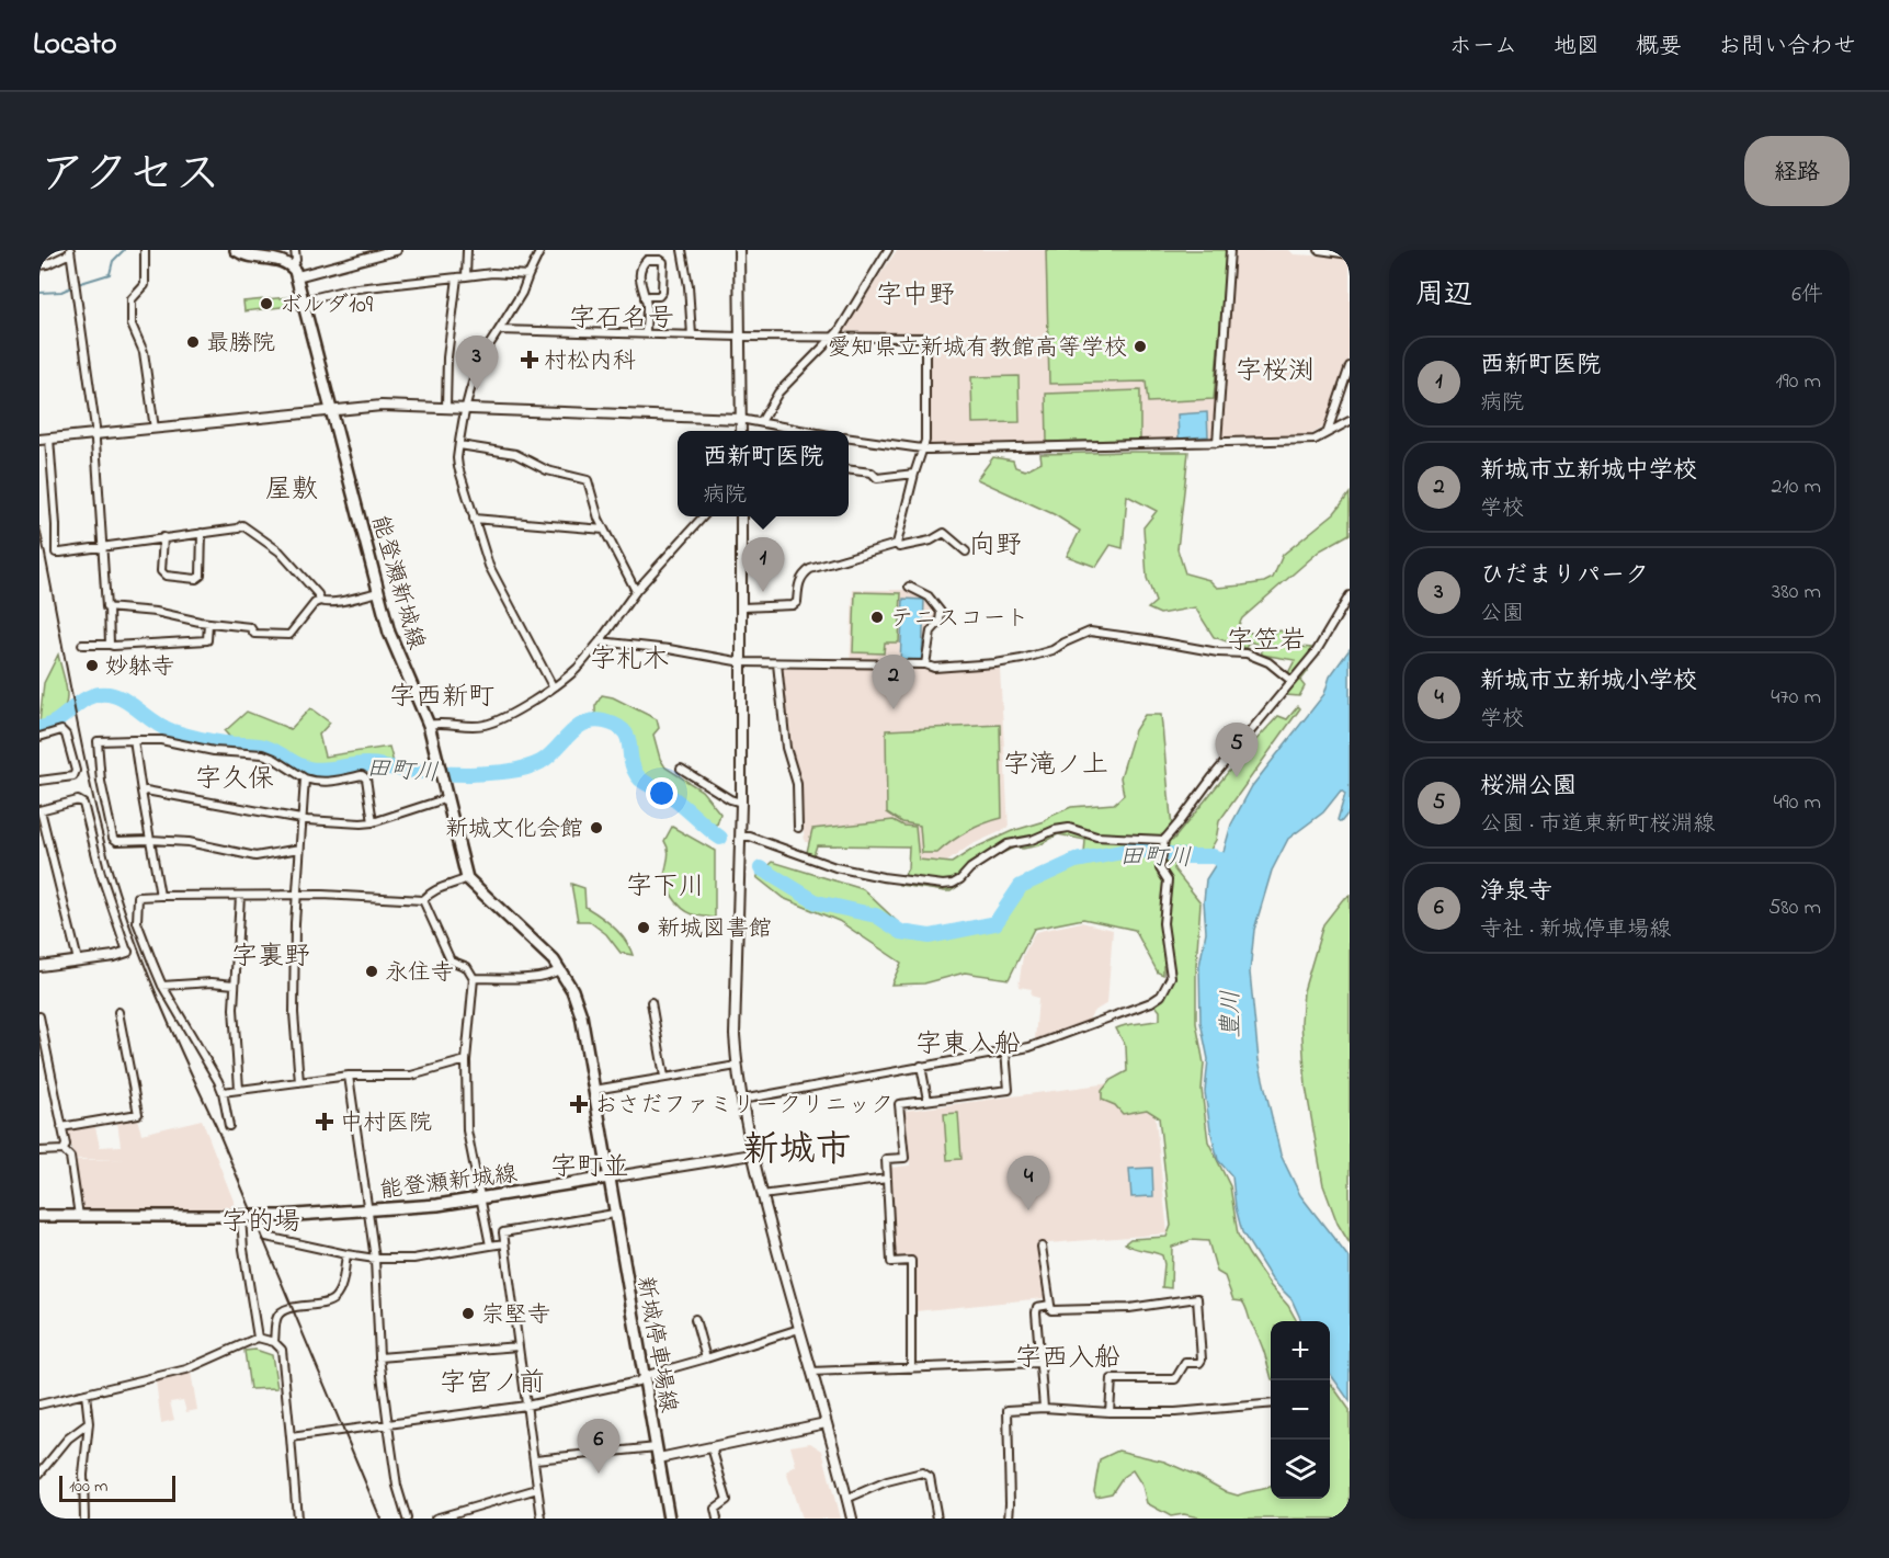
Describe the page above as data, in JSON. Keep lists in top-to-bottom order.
{
  "streets": {
    "main road": ["能登瀬新城線", "新城停車場線"]
  },
  "crossings": [
    ["能登瀬新城線", "新城停車場線"]
  ],
  "districts": [
    "字中野",
    "字石名号",
    "字桜渕",
    "屋敷",
    "向野",
    "字笠岩",
    "字札木",
    "字西新町",
    "字滝ノ上",
    "字久保",
    "字下川",
    "字裏野",
    "字東入船",
    "新城市",
    "字町並",
    "字的場",
    "字西入船",
    "字宮ノ前"
  ],
  "water": ["田町川", "豊川"],
  "places": {
    "other": [
      "ボルダ109",
      "最勝院",
      "愛知県立新城有教館高等学校",
      "テニスコート",
      "妙躰寺",
      "新城文化会館",
      "新城図書館",
      "永住寺",
      "宗堅寺"
    ],
    "health": ["村松内科", "おさだファミリークリニック", "中村医院"]
  },
  "scale_bar": "100 m",
  "page": {
    "header": "Locato",
    "nav": [
      "ホーム",
      "地図",
      "概要",
      "お問い合わせ"
    ],
    "title": "アクセス",
    "buttons": "経路",
    "heading": ["周辺", "6件"],
    "pins": [
      "3",
      "1",
      "2",
      "5",
      "4",
      "6"
    ],
    "list": [
      {
        "mark": "1",
        "name": "西新町医院",
        "note": "病院",
        "value": "190 m"
      },
      {
        "mark": "2",
        "name": "新城市立新城中学校",
        "note": "学校",
        "value": "210 m"
      },
      {
        "mark": "3",
        "name": "ひだまりパーク",
        "note": "公園",
        "value": "380 m"
      },
      {
        "mark": "4",
        "name": "新城市立新城小学校",
        "note": "学校",
        "value": "470 m"
      },
      {
        "mark": "5",
        "name": "桜淵公園",
        "note": "公園 · 市道東新町桜淵線",
        "value": "490 m"
      },
      {
        "mark": "6",
        "name": "浄泉寺",
        "note": "寺社 · 新城停車場線",
        "value": "580 m"
      }
    ],
    "popup": ["西新町医院", "病院"],
    "map_buttons": ["+", "−"],
    "scale": "100 m"
  }
}
